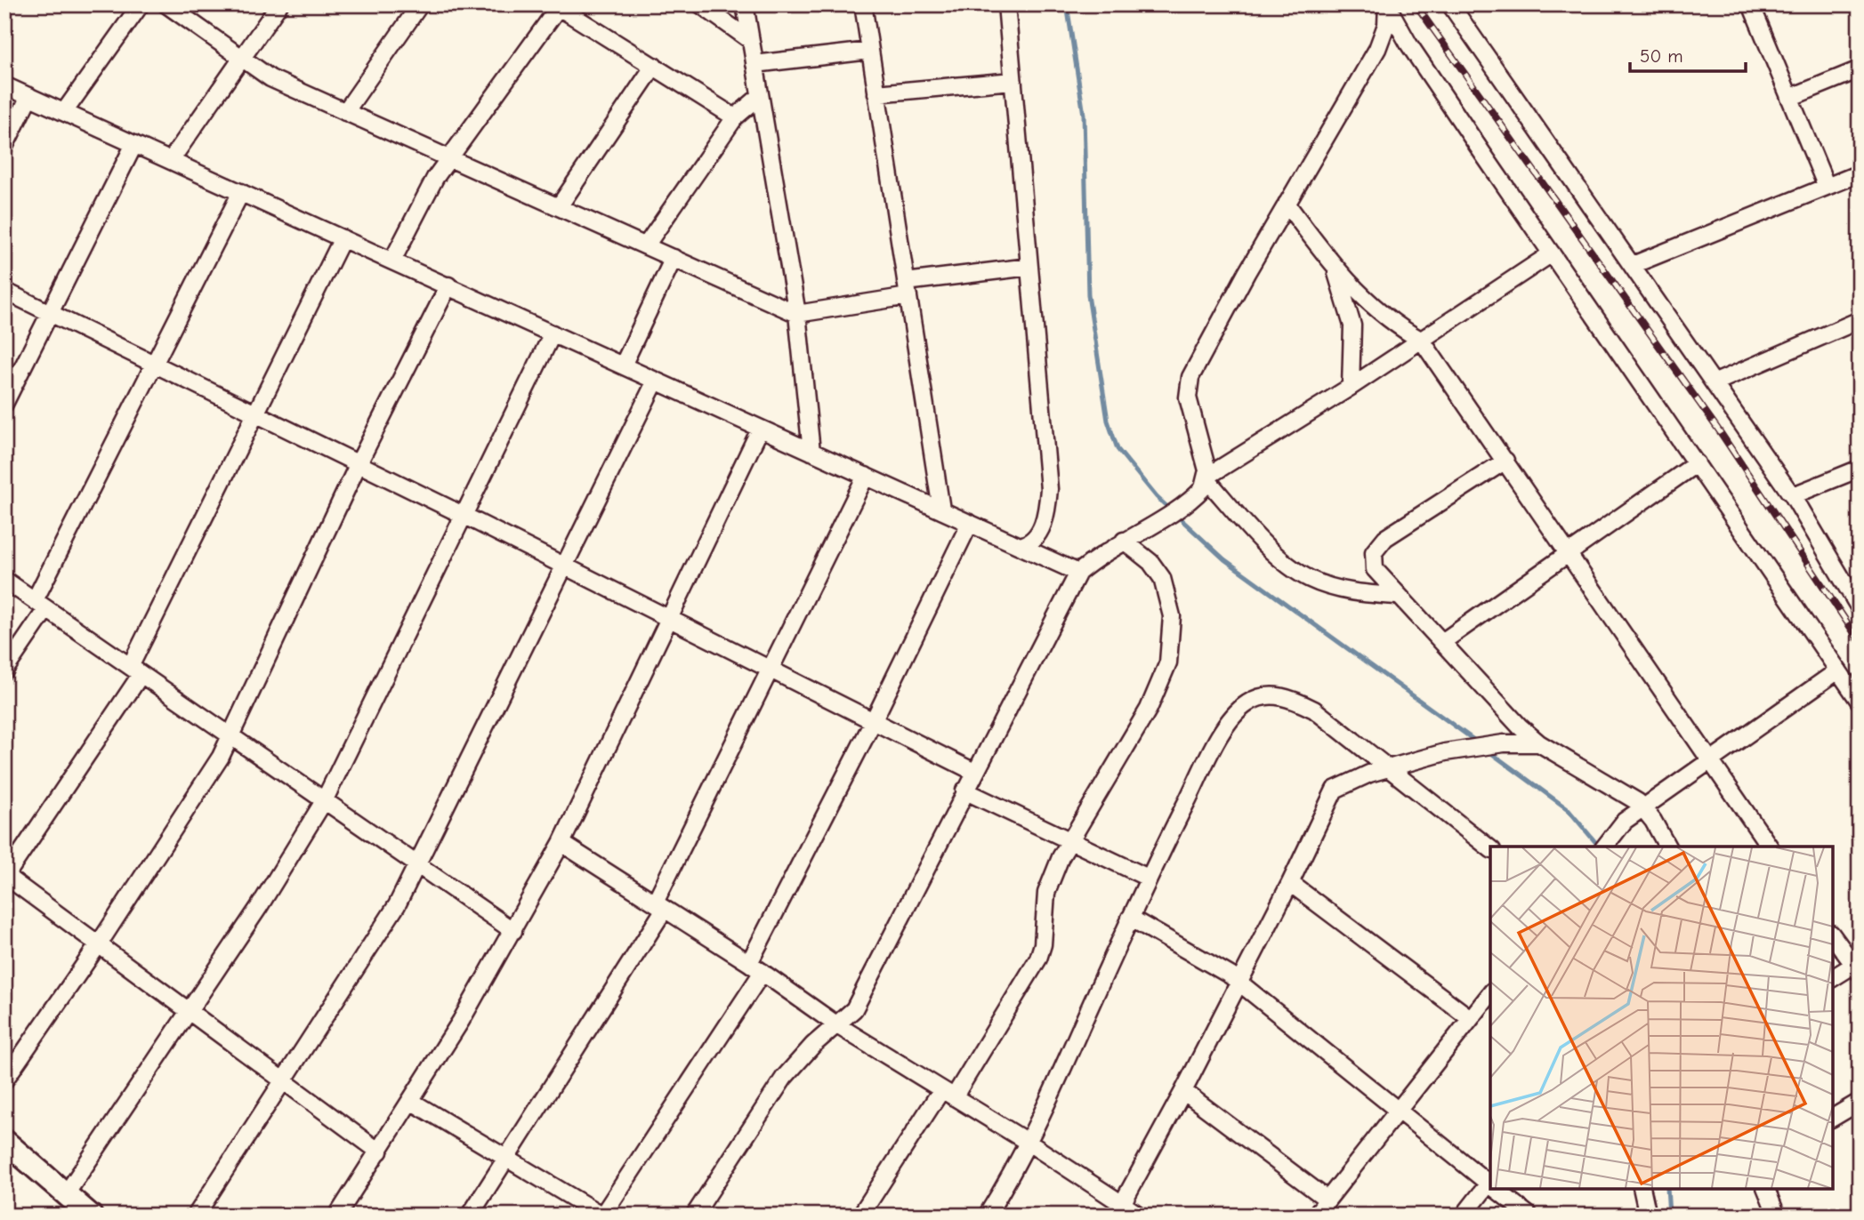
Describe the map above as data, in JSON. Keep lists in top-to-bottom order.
{
  "scale_bar": "50 m"
}
